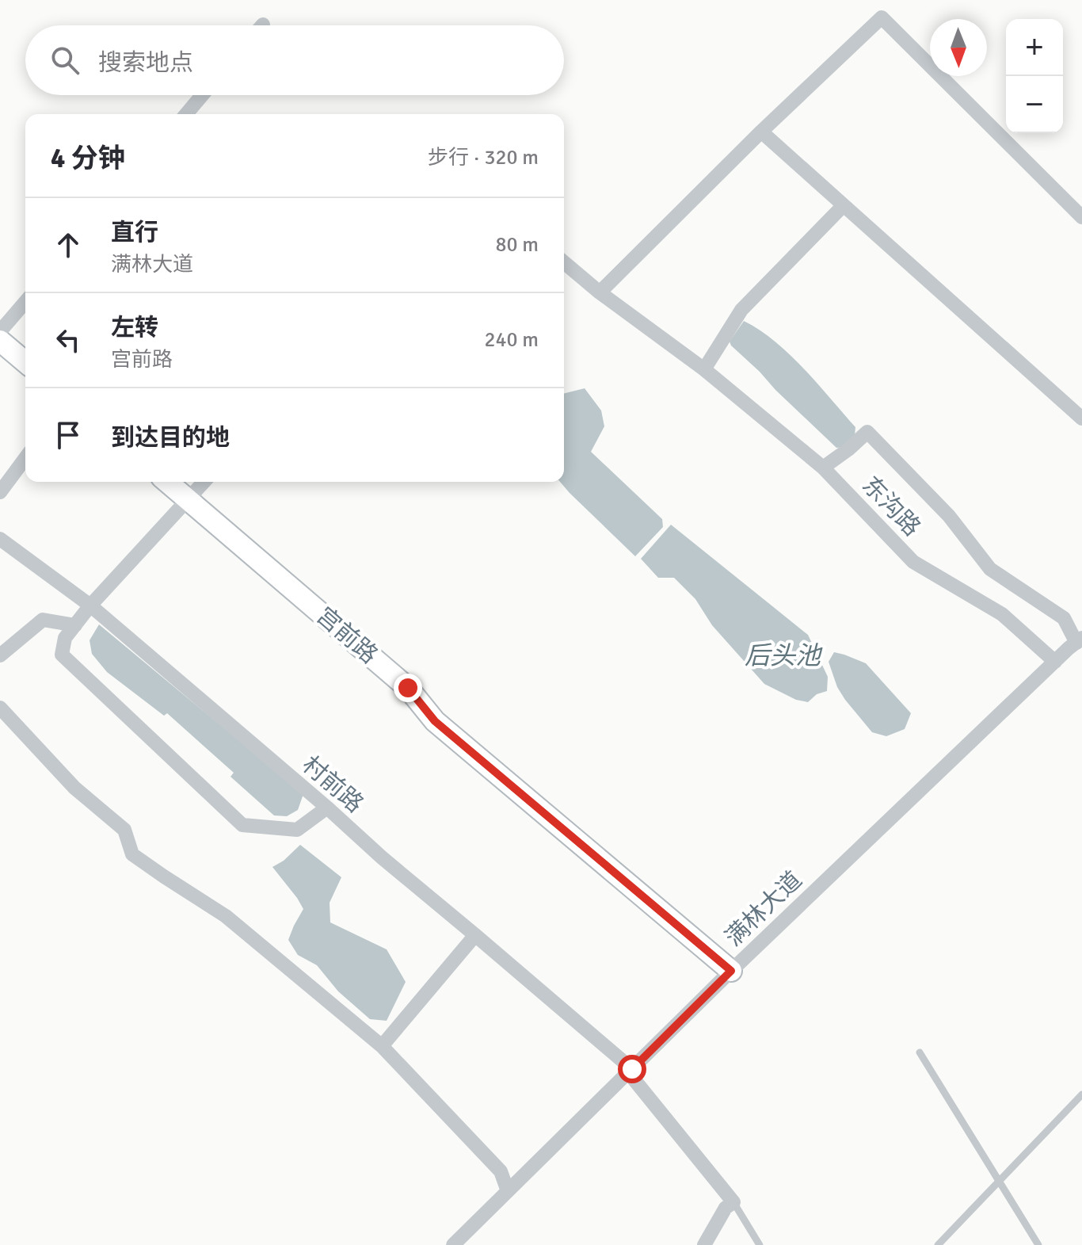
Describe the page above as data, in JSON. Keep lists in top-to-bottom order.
{
  "streets": {
    "street": [
      "东沟路",
      "宫前路",
      "村前路",
      "满林大道"
    ]
  },
  "crossings": [
    ["东沟路", "满林大道"],
    ["宫前路", "满林大道"],
    ["村前路", "满林大道"]
  ],
  "water": ["后头池"],
  "north": "bottom",
  "page": {
    "map_buttons": ["+", "−"],
    "search": "搜索地点",
    "heading": ["4 分钟", "步行 · 320 m"],
    "list": [
      ["直行", "满林大道", "80 m"],
      ["左转", "宫前路", "240 m"],
      "到达目的地"
    ]
  }
}
